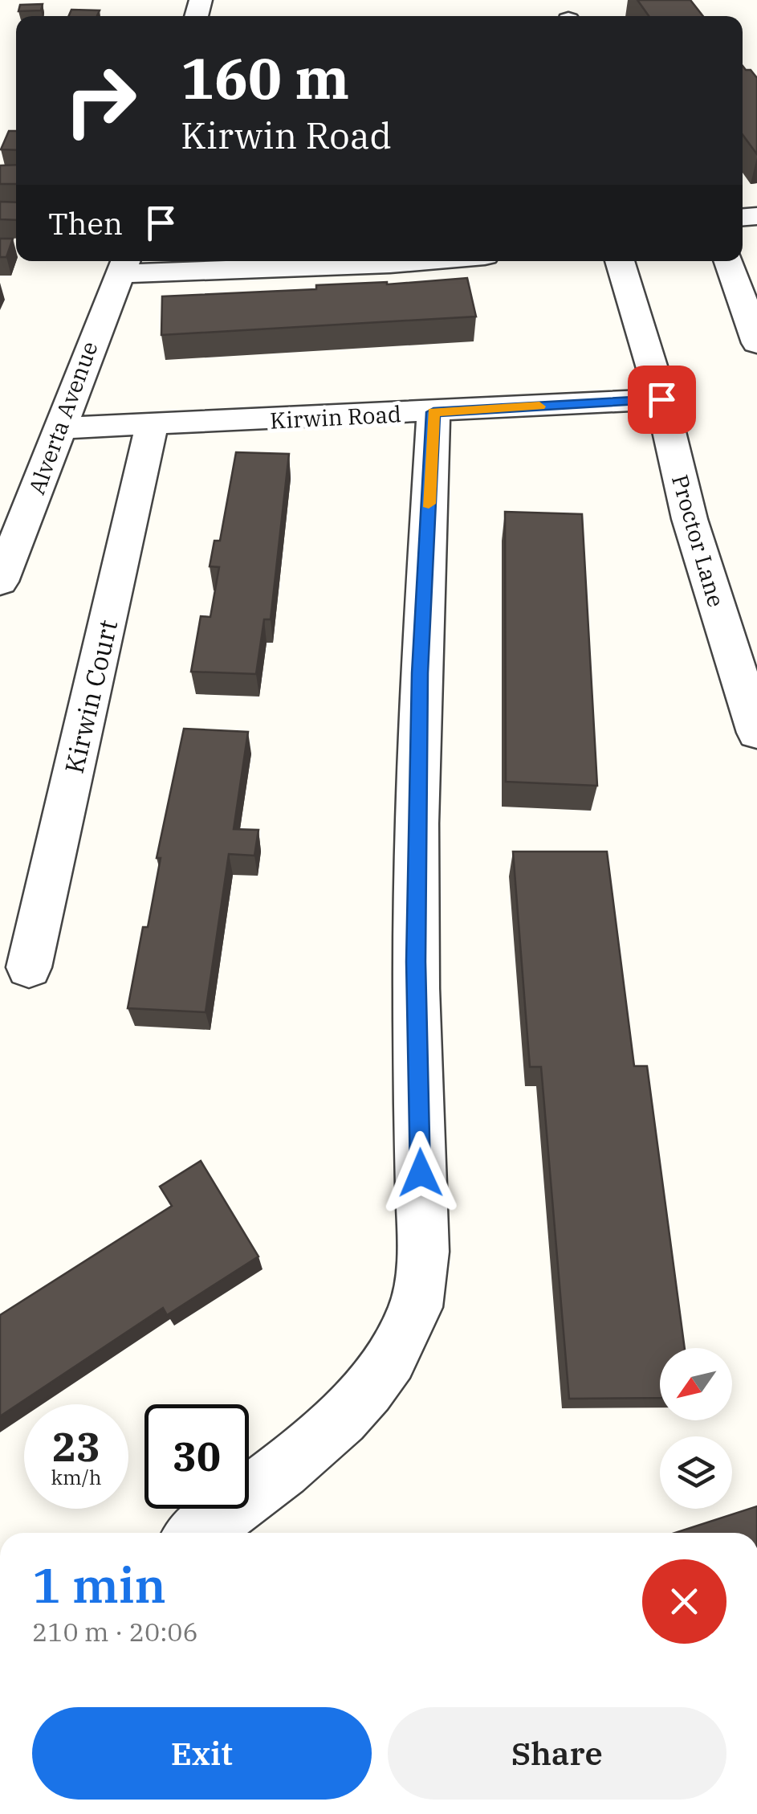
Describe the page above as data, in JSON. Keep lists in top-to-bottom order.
{
  "streets": {
    "street": [
      "Kirwin Road",
      "Alverta Avenue",
      "Proctor Lane",
      "Kirwin Court"
    ]
  },
  "crossings": [
    ["Kirwin Road", "Alverta Avenue"],
    ["Kirwin Road", "Proctor Lane"],
    ["Kirwin Road", "Kirwin Court"]
  ],
  "north": "bottom left",
  "page": {
    "turn": ["160 m", "Kirwin Road"],
    "then": "Then",
    "speed": "23 km/h",
    "limit": "30",
    "heading": ["1 min", "210 m · 20:06"],
    "buttons": ["Exit", "Share"]
  }
}
